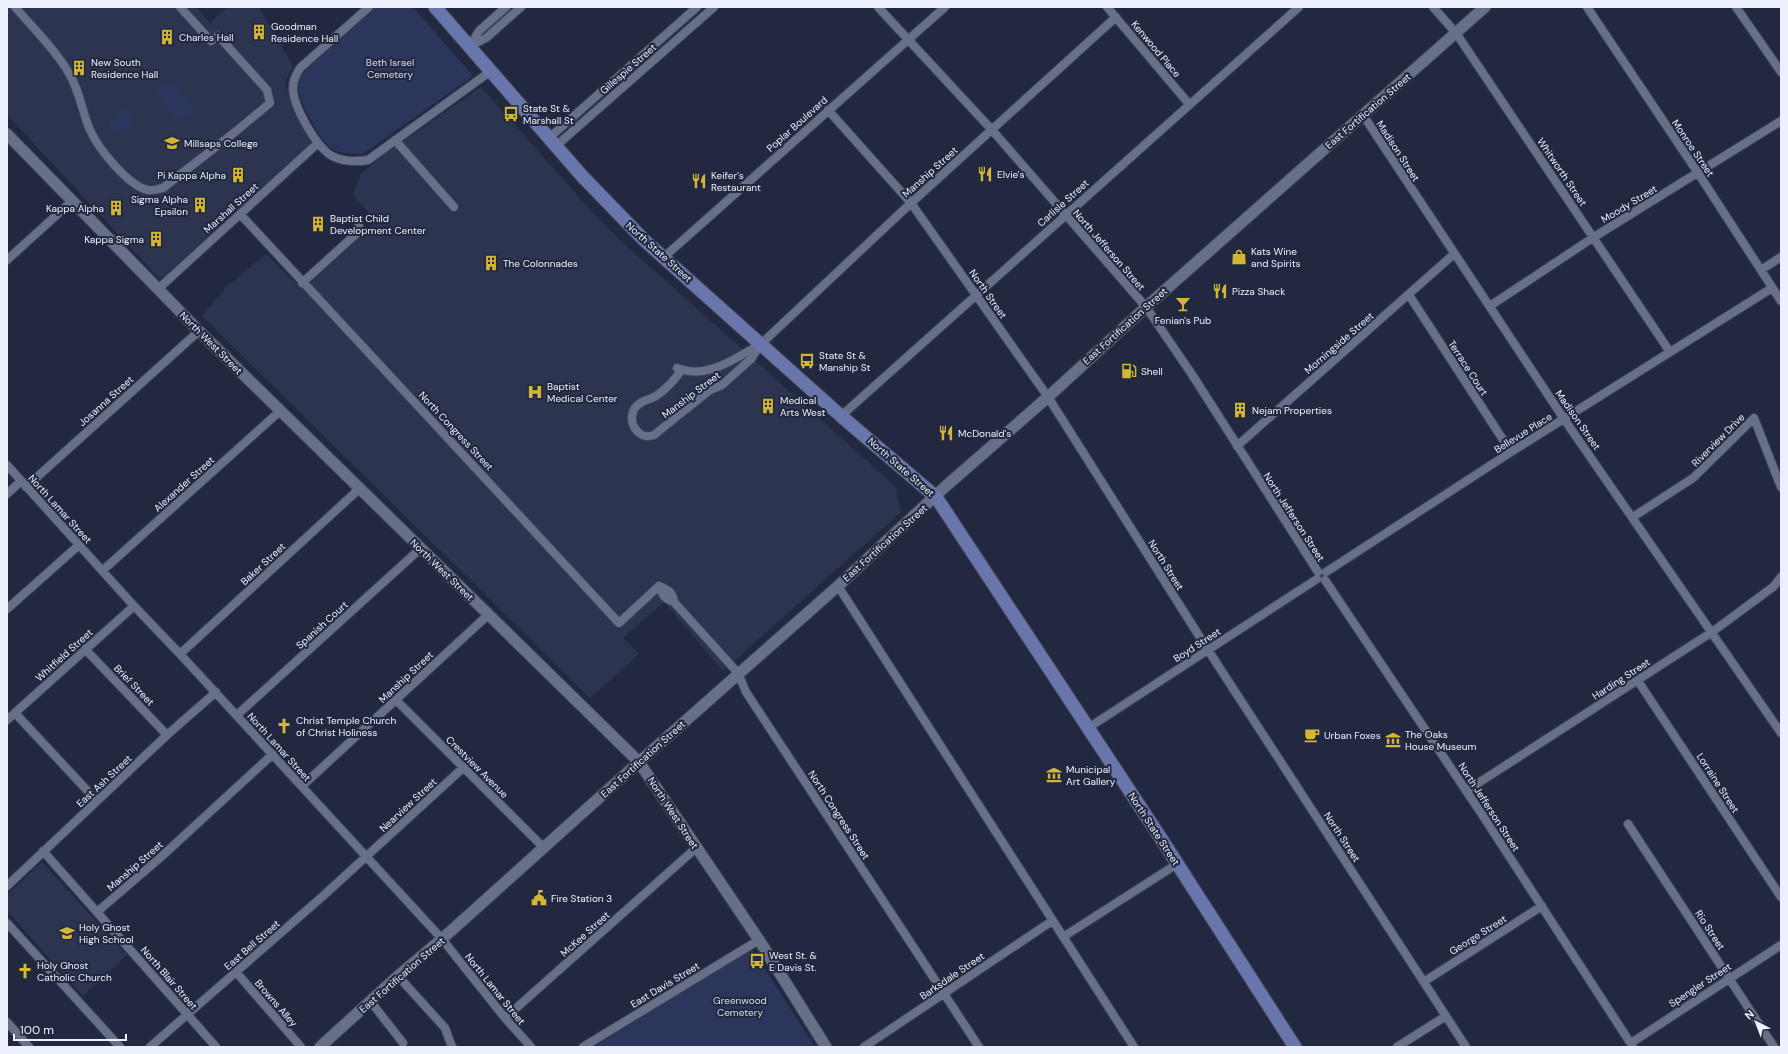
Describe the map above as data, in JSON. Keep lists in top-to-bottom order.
{
  "streets": {
    "main road": ["North State Street"],
    "street": [
      "Kenwood Place",
      "Gillespie Street",
      "East Fortification Street",
      "Poplar Boulevard",
      "Monroe Street",
      "Madison Street",
      "Manship Street",
      "Whitworth Street",
      "Carlisle Street",
      "Moody Street",
      "Marshall Street",
      "North Jefferson Street",
      "North Street",
      "North West Street",
      "Morningside Street",
      "Terrace Court",
      "Josanna Street",
      "North Congress Street",
      "Bellevue Place",
      "Riverview Drive",
      "Alexander Street",
      "North Lamar Street",
      "Baker Street",
      "Spanish Court",
      "Boyd Street",
      "Whitfield Street",
      "Harding Street",
      "Brief Street",
      "Crestview Avenue",
      "East Ash Street",
      "Lorraine Street",
      "Nearview Street",
      "Rio Street",
      "McKee Street",
      "George Street",
      "East Bell Street",
      "Barksdale Street",
      "North Blair Street",
      "East Davis Street",
      "Spengler Street",
      "Browns Alley"
    ]
  },
  "crossings": [
    ["Kenwood Place", "Manship Street"],
    ["Kenwood Place", "Carlisle Street"],
    ["Gillespie Street", "North State Street"],
    ["East Fortification Street", "Madison Street"],
    ["East Fortification Street", "Whitworth Street"],
    ["East Fortification Street", "North Jefferson Street"],
    ["East Fortification Street", "North State Street"],
    ["East Fortification Street", "North Street"],
    ["East Fortification Street", "North West Street"],
    ["East Fortification Street", "North Congress Street"],
    ["East Fortification Street", "North Lamar Street"],
    ["East Fortification Street", "Crestview Avenue"],
    ["Poplar Boulevard", "North Jefferson Street"],
    ["Poplar Boulevard", "North State Street"],
    ["Poplar Boulevard", "North Street"],
    ["Monroe Street", "Moody Street"],
    ["Monroe Street", "Bellevue Place"],
    ["Madison Street", "Moody Street"],
    ["Madison Street", "Morningside Street"],
    ["Madison Street", "Bellevue Place"],
    ["Madison Street", "Riverview Drive"],
    ["Madison Street", "Harding Street"],
    ["Manship Street", "North Jefferson Street"],
    ["Manship Street", "North State Street"],
    ["Manship Street", "North Street"],
    ["Manship Street", "North West Street"],
    ["Manship Street", "North Lamar Street"],
    ["Manship Street", "Crestview Avenue"],
    ["Manship Street", "North Blair Street"],
    ["Whitworth Street", "Moody Street"],
    ["Whitworth Street", "Bellevue Place"],
    ["Carlisle Street", "North Jefferson Street"],
    ["Carlisle Street", "North State Street"],
    ["Carlisle Street", "North Street"],
    ["Marshall Street", "North West Street"],
    ["Marshall Street", "North Congress Street"],
    ["North Jefferson Street", "Morningside Street"],
    ["North Jefferson Street", "Bellevue Place"],
    ["North Jefferson Street", "Boyd Street"],
    ["North Jefferson Street", "Harding Street"],
    ["North Jefferson Street", "George Street"],
    ["North Jefferson Street", "Spengler Street"],
    ["North State Street", "Boyd Street"],
    ["North Street", "Boyd Street"],
    ["North Street", "George Street"],
    ["North West Street", "Josanna Street"],
    ["North West Street", "Alexander Street"],
    ["North West Street", "Baker Street"],
    ["North West Street", "Spanish Court"],
    ["North West Street", "McKee Street"],
    ["North West Street", "East Davis Street"],
    ["Morningside Street", "Terrace Court"],
    ["Terrace Court", "Bellevue Place"],
    ["Josanna Street", "North Lamar Street"],
    ["North Congress Street", "Barksdale Street"],
    ["Bellevue Place", "Boyd Street"],
    ["Alexander Street", "North Lamar Street"],
    ["North Lamar Street", "Baker Street"],
    ["North Lamar Street", "Spanish Court"],
    ["North Lamar Street", "Whitfield Street"],
    ["North Lamar Street", "East Ash Street"],
    ["North Lamar Street", "Nearview Street"],
    ["North Lamar Street", "McKee Street"],
    ["North Lamar Street", "East Bell Street"],
    ["Whitfield Street", "Brief Street"],
    ["Harding Street", "Lorraine Street"],
    ["Brief Street", "East Ash Street"],
    ["Crestview Avenue", "Nearview Street"],
    ["East Ash Street", "North Blair Street"],
    ["Nearview Street", "East Bell Street"],
    ["Rio Street", "Spengler Street"],
    ["East Bell Street", "North Blair Street"],
    ["East Bell Street", "Browns Alley"]
  ],
  "parks": ["Beth Israel Cemetery", "Greenwood Cemetery"],
  "places": {
    "building": [
      "Goodman Residence Hall",
      "Charles Hall",
      "New South Residence Hall",
      "Pi Kappa Alpha",
      "Sigma Alpha Epsilon",
      "Kappa Alpha",
      "Baptist Child Development Center",
      "Kappa Sigma",
      "The Colonnades",
      "Medical Arts West",
      "Nejam Properties"
    ],
    "bus stop": ["State St & Marshall St", "State St & Manship St", "West St. & E Davis St."],
    "school or university": ["Millsaps College", "Holy Ghost High School"],
    "restaurant": [
      "Elvie's",
      "Keifer's Restaurant",
      "Pizza Shack",
      "McDonald's"
    ],
    "shop": ["Kats Wine and Spirits"],
    "bar": ["Fenian's Pub"],
    "fuel station": ["Shell"],
    "hospital": ["Baptist Medical Center"],
    "church": ["Christ Temple Church of Christ Holiness", "Holy Ghost Catholic Church"],
    "cafe": ["Urban Foxes"],
    "museum": ["The Oaks House Museum", "Municipal Art Gallery"],
    "public building": ["Fire Station 3"]
  },
  "scale_bar": "100 m",
  "north": "top left"
}
